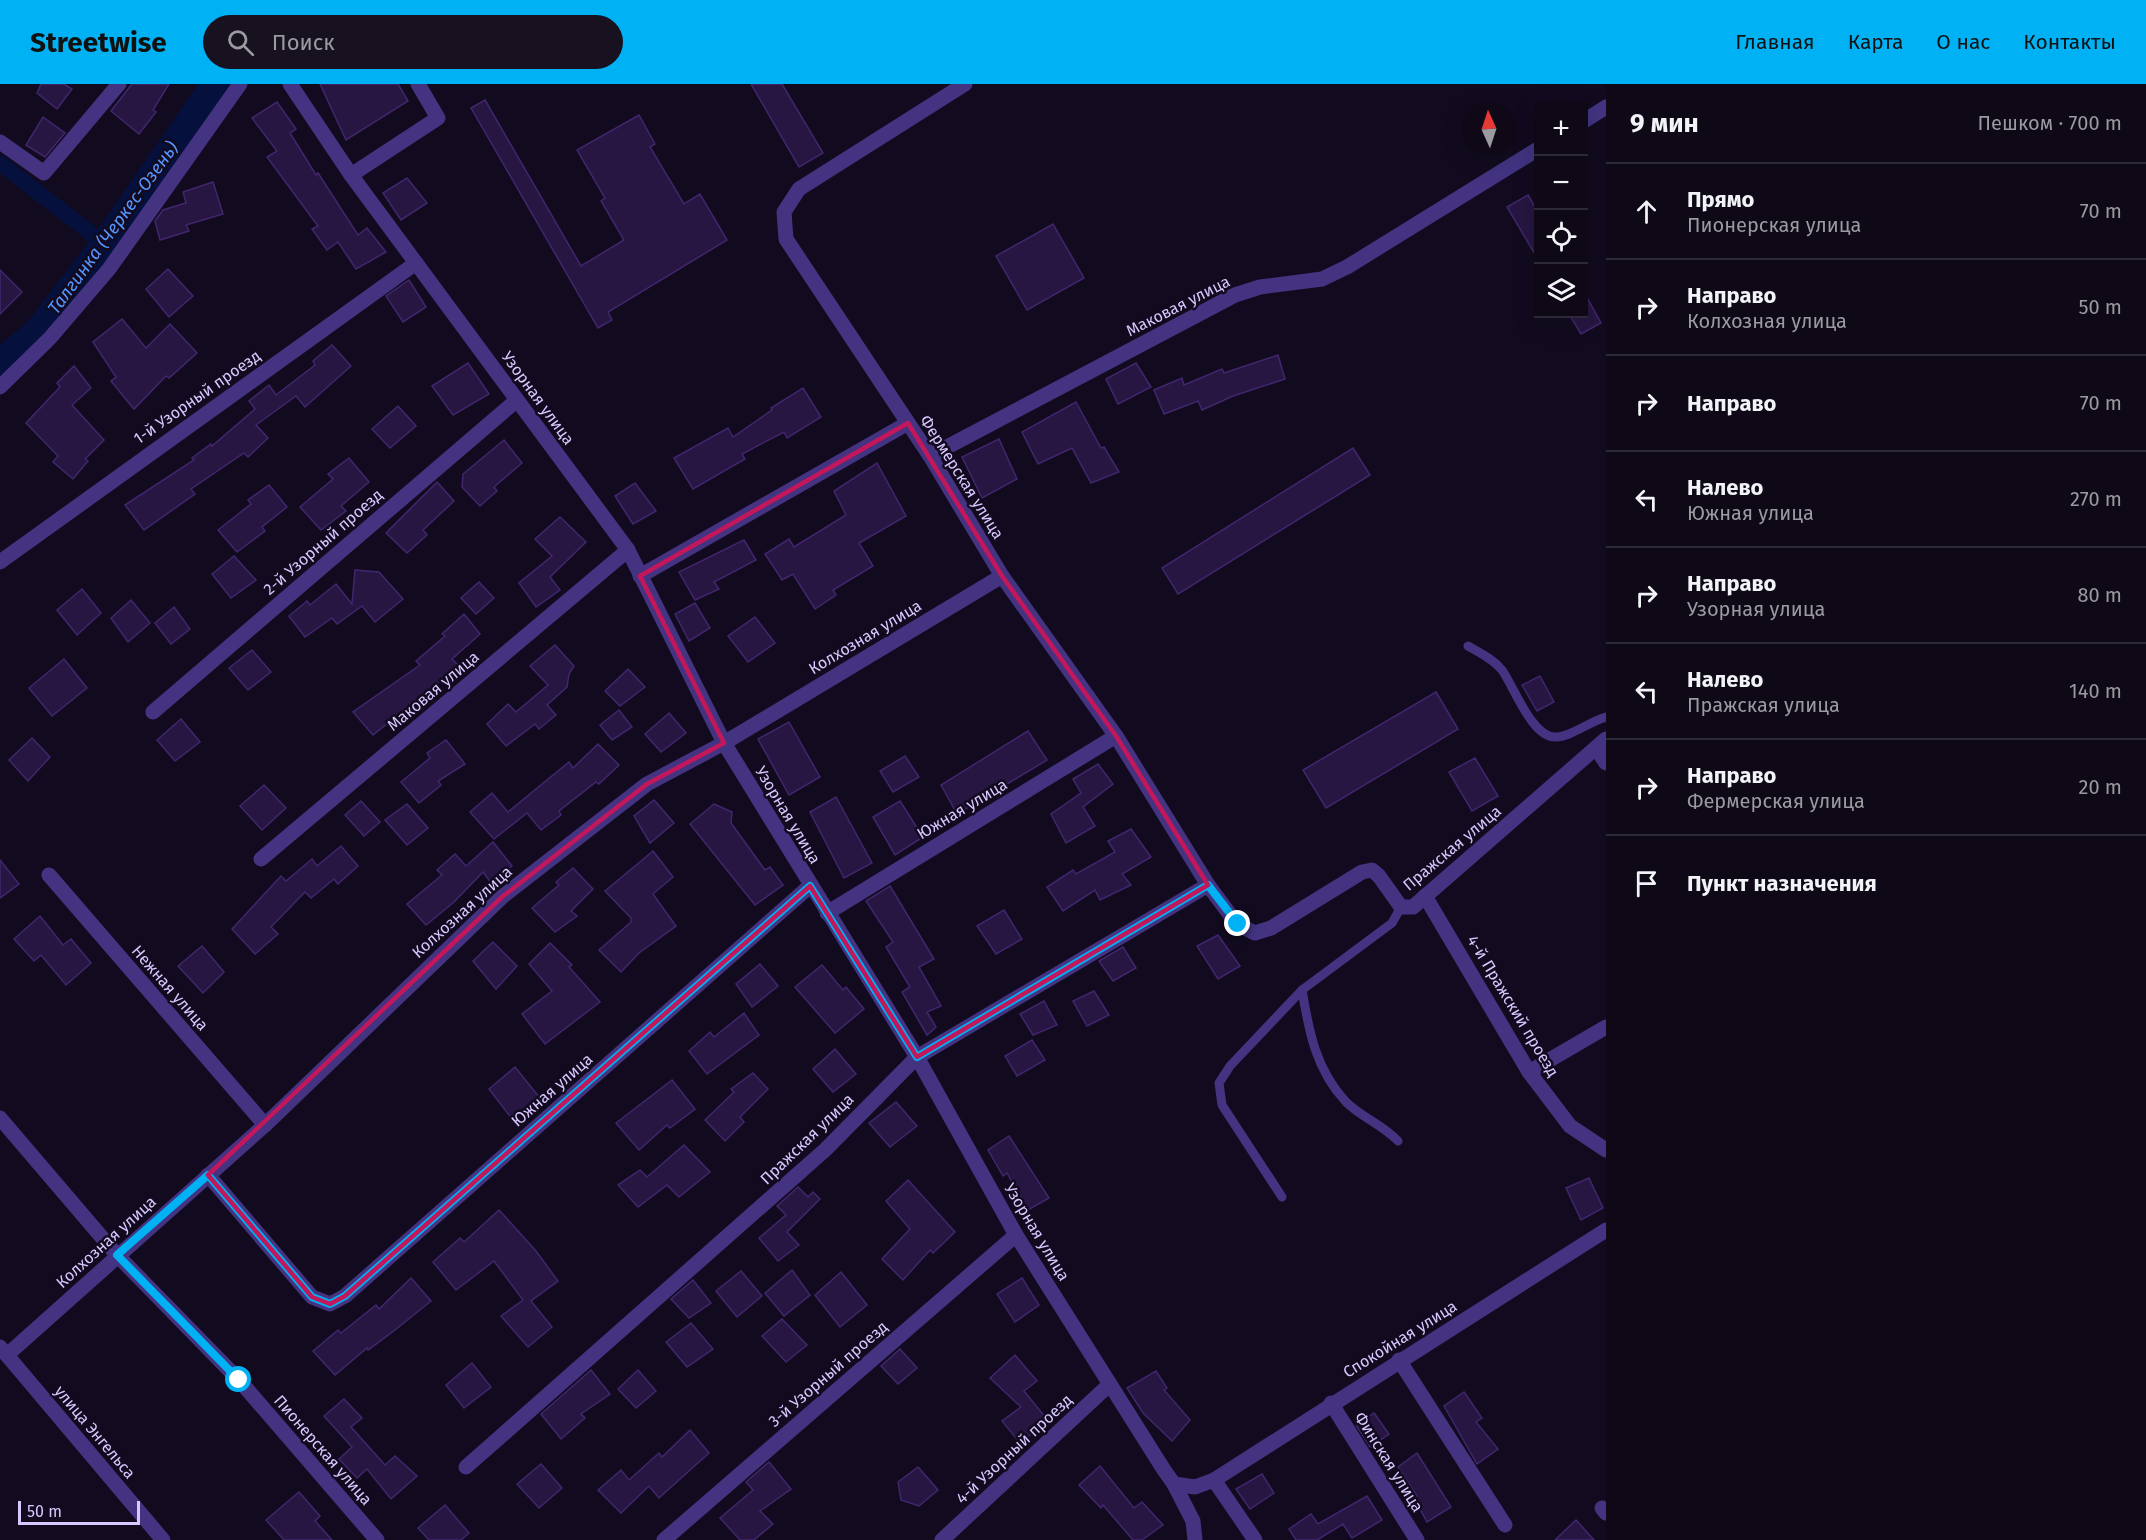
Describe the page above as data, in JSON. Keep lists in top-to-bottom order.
{
  "streets": {
    "street": [
      "Маковая улица",
      "1-й Узорный проезд",
      "Узорная улица",
      "Фермерская улица",
      "2-й Узорный проезд",
      "Колхозная улица",
      "Южная улица",
      "Пражская улица",
      "Нежная улица",
      "4-й Пражский проезд",
      "Спокойная улица",
      "3-й Узорный проезд",
      "улица Энгельса",
      "4-й Узорный проезд",
      "Пионерская улица",
      "Финская улица"
    ]
  },
  "crossings": [
    ["Маковая улица", "Узорная улица"],
    ["Маковая улица", "Фермерская улица"],
    ["1-й Узорный проезд", "Узорная улица"],
    ["Узорная улица", "2-й Узорный проезд"],
    ["Узорная улица", "Колхозная улица"],
    ["Узорная улица", "Южная улица"],
    ["Узорная улица", "Пражская улица"],
    ["Узорная улица", "3-й Узорный проезд"],
    ["Узорная улица", "4-й Узорный проезд"],
    ["Фермерская улица", "Колхозная улица"],
    ["Фермерская улица", "Южная улица"],
    ["Фермерская улица", "Пражская улица"],
    ["Колхозная улица", "Южная улица"],
    ["Колхозная улица", "Нежная улица"],
    ["Колхозная улица", "улица Энгельса"],
    ["Колхозная улица", "Пионерская улица"],
    ["Пражская улица", "4-й Пражский проезд"],
    ["Спокойная улица", "Финская улица"]
  ],
  "water": ["Талгинка (Черкес-Озень)"],
  "scale_bar": "50 m",
  "north": "top",
  "page": {
    "header": "Streetwise",
    "search": "Поиск",
    "nav": [
      "Главная",
      "Карта",
      "О нас",
      "Контакты"
    ],
    "heading": ["9 мин", "Пешком · 700 m"],
    "map_buttons": ["+", "−"],
    "list": [
      ["Прямо", "Пионерская улица", "70 m"],
      ["Направо", "Колхозная улица", "50 m"],
      ["Направо", "70 m"],
      ["Налево", "Южная улица", "270 m"],
      ["Направо", "Узорная улица", "80 m"],
      ["Налево", "Пражская улица", "140 m"],
      ["Направо", "Фермерская улица", "20 m"],
      "Пункт назначения"
    ],
    "scale": "50 m"
  }
}
